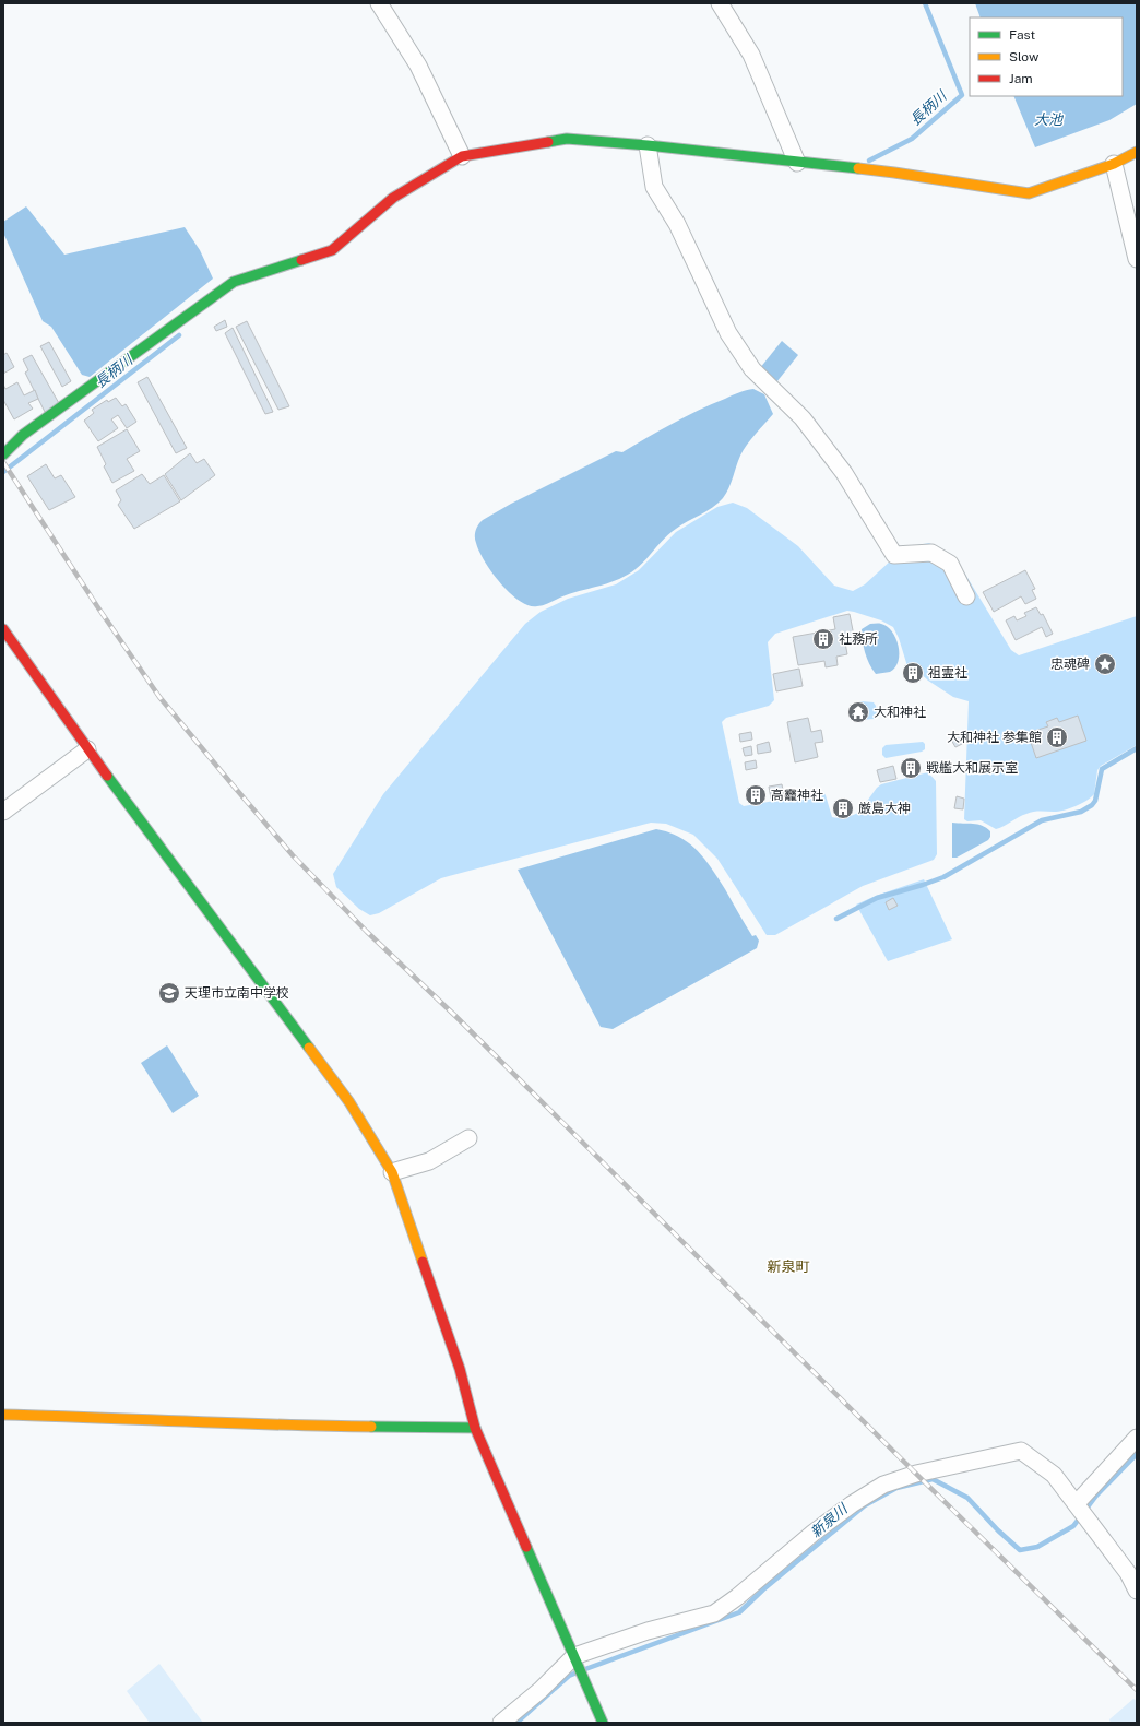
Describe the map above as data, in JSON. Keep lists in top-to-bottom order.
{
  "districts": ["新泉町"],
  "water": ["長柄川", "大池", "新泉川"],
  "places": {
    "building": [
      "社務所",
      "祖霊社",
      "大和神社 参集館",
      "戦艦大和展示室",
      "高龗神社",
      "厳島大神"
    ],
    "place": ["忠魂碑"],
    "temple": ["大和神社"],
    "school or university": ["天理市立南中学校"]
  },
  "legend": ["Fast", "Slow", "Jam"]
}
